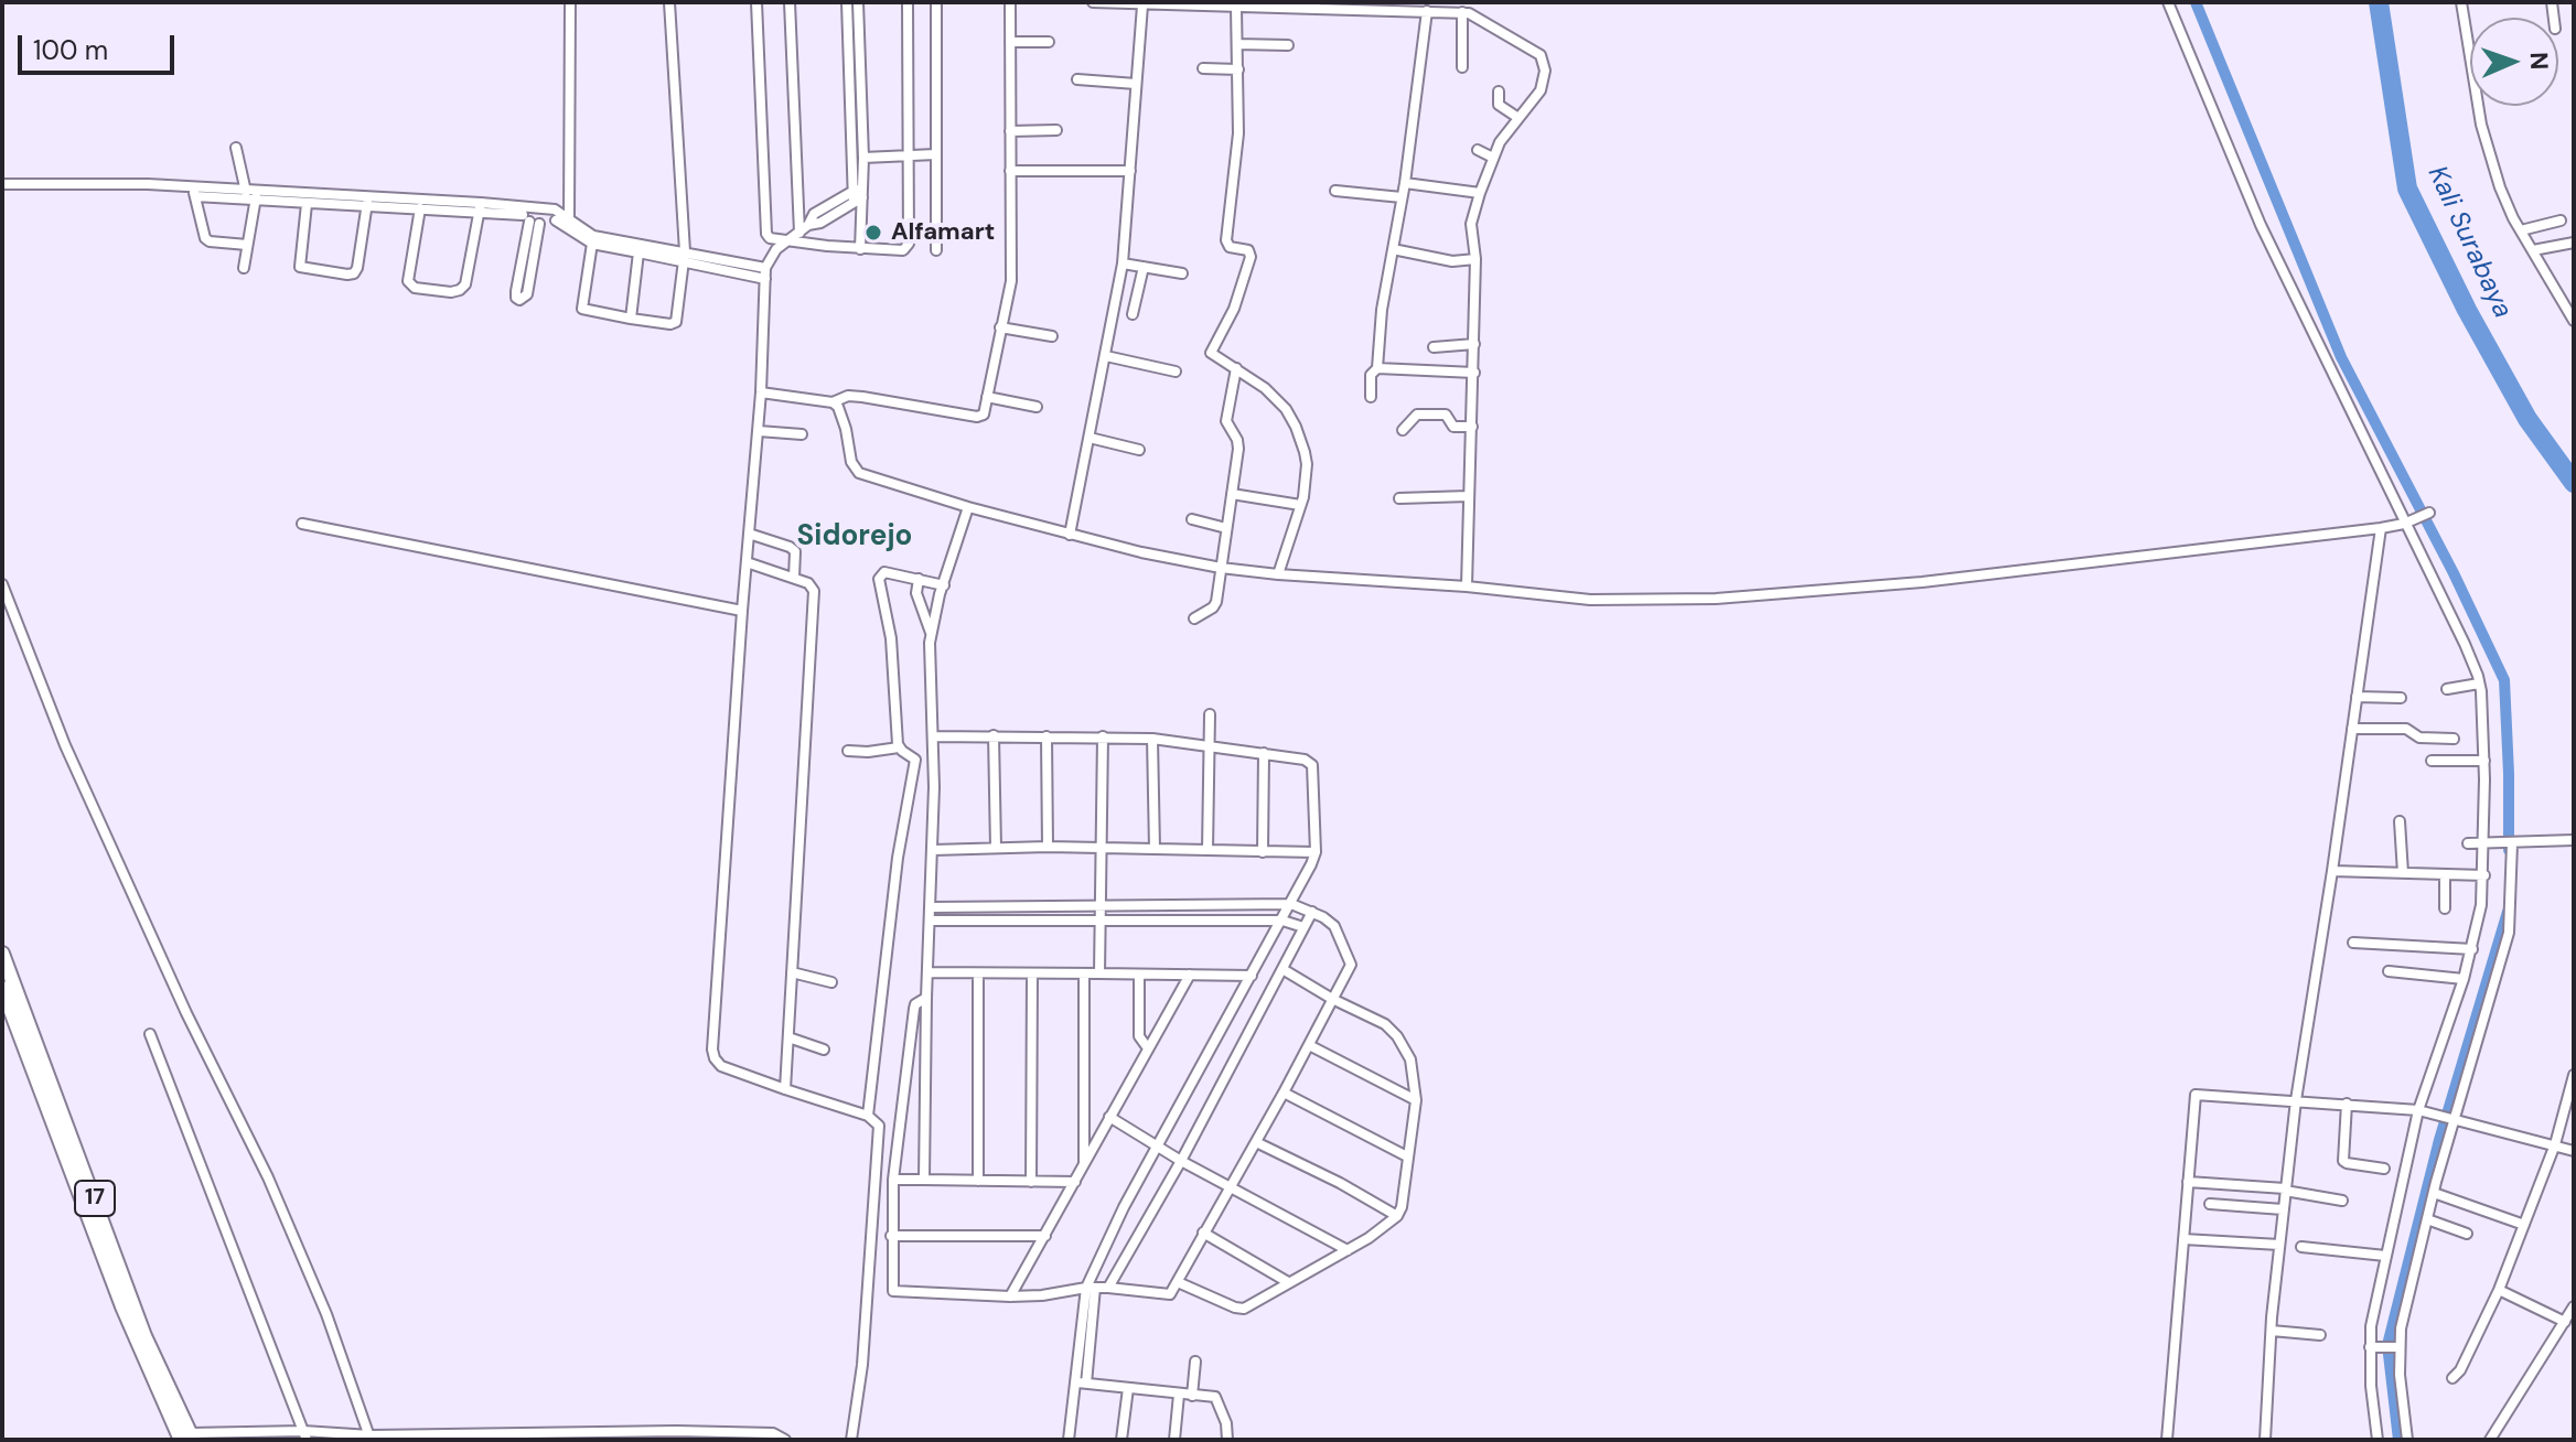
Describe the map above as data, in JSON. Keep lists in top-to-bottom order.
{
  "streets": {
    "highway": ["17"]
  },
  "districts": ["Sidorejo"],
  "water": ["Kali Surabaya"],
  "places": ["Alfamart"],
  "scale_bar": "100 m",
  "north": "right"
}
